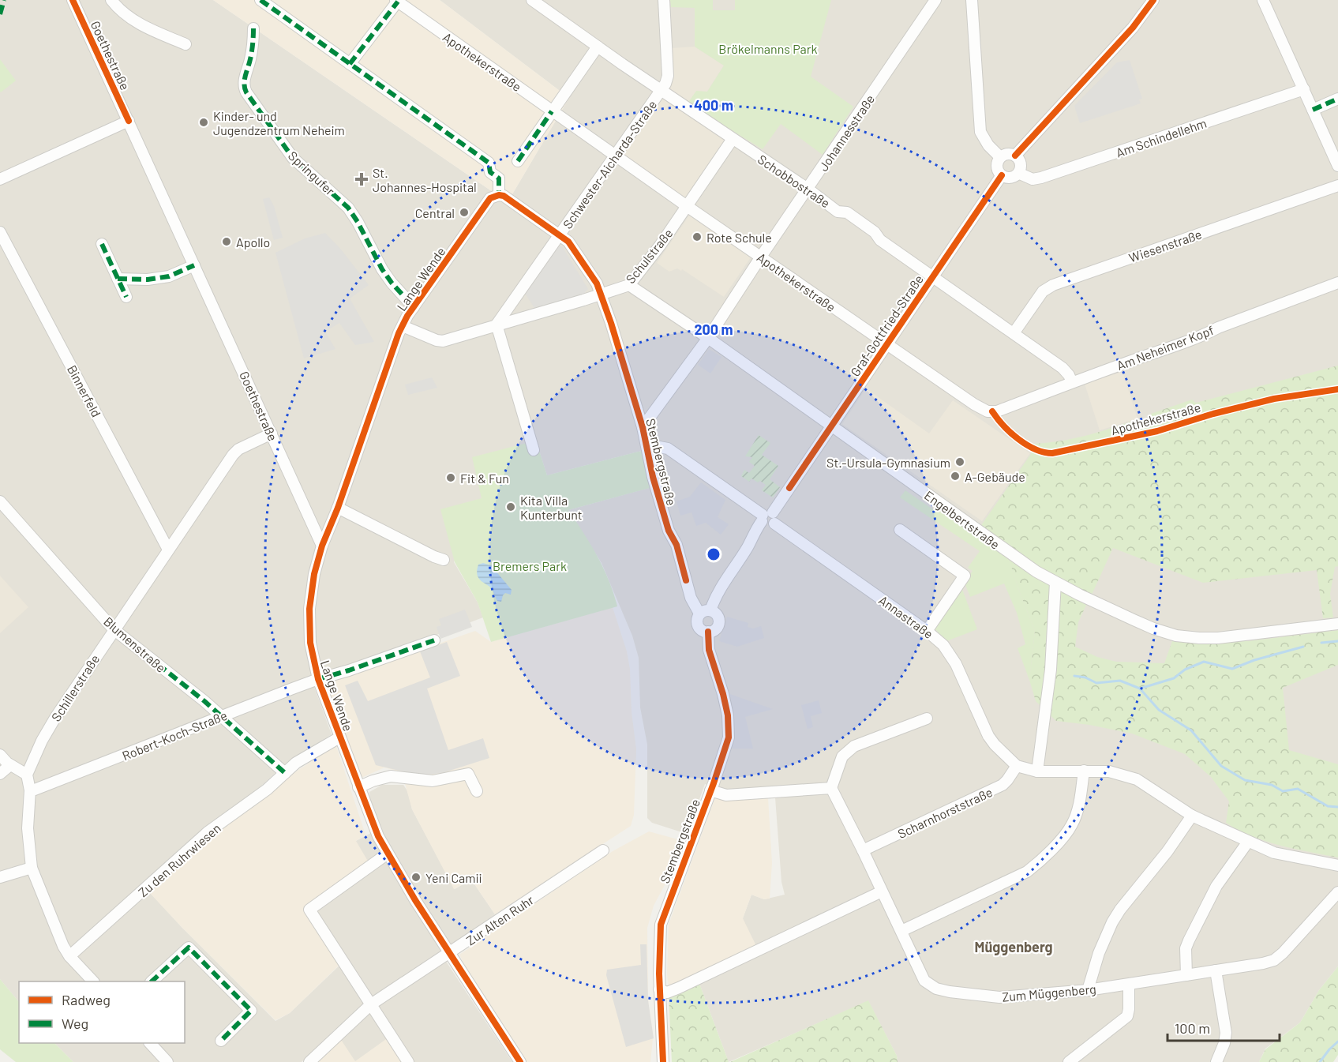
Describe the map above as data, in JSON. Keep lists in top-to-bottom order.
{
  "streets": {
    "street": [
      "Goethestraße",
      "Apothekerstraße",
      "Johannesstraße",
      "Am Schindellehm",
      "Schwester-Aicharda-Straße",
      "Springufer",
      "Schobbostraße",
      "Wiesenstraße",
      "Schulstraße",
      "Lange Wende",
      "Graf-Gottfried-Straße",
      "Am Neheimer Kopf",
      "Binnerfeld",
      "Stembergstraße",
      "Engelbertstraße",
      "Annastraße",
      "Blumenstraße",
      "Schillerstraße",
      "Robert-Koch-Straße",
      "Scharnhorststraße",
      "Zu den Ruhrwiesen",
      "Zur Alten Ruhr",
      "Zum Müggenberg"
    ]
  },
  "crossings": [
    ["Goethestraße", "Lange Wende"],
    ["Goethestraße", "Schillerstraße"],
    ["Apothekerstraße", "Johannesstraße"],
    ["Apothekerstraße", "Schwester-Aicharda-Straße"],
    ["Apothekerstraße", "Schulstraße"],
    ["Apothekerstraße", "Graf-Gottfried-Straße"],
    ["Apothekerstraße", "Am Neheimer Kopf"],
    ["Johannesstraße", "Schobbostraße"],
    ["Johannesstraße", "Stembergstraße"],
    ["Johannesstraße", "Engelbertstraße"],
    ["Am Schindellehm", "Graf-Gottfried-Straße"],
    ["Schwester-Aicharda-Straße", "Schobbostraße"],
    ["Schwester-Aicharda-Straße", "Schulstraße"],
    ["Springufer", "Lange Wende"],
    ["Schobbostraße", "Wiesenstraße"],
    ["Schobbostraße", "Schulstraße"],
    ["Schobbostraße", "Graf-Gottfried-Straße"],
    ["Schobbostraße", "Am Neheimer Kopf"],
    ["Schulstraße", "Stembergstraße"],
    ["Schulstraße", "Engelbertstraße"],
    ["Lange Wende", "Robert-Koch-Straße"],
    ["Lange Wende", "Zu den Ruhrwiesen"],
    ["Lange Wende", "Zur Alten Ruhr"],
    ["Graf-Gottfried-Straße", "Stembergstraße"],
    ["Graf-Gottfried-Straße", "Engelbertstraße"],
    ["Graf-Gottfried-Straße", "Annastraße"],
    ["Binnerfeld", "Schillerstraße"],
    ["Stembergstraße", "Annastraße"],
    ["Annastraße", "Scharnhorststraße"],
    ["Blumenstraße", "Schillerstraße"],
    ["Blumenstraße", "Robert-Koch-Straße"],
    ["Blumenstraße", "Zu den Ruhrwiesen"],
    ["Scharnhorststraße", "Zum Müggenberg"]
  ],
  "districts": ["Müggenberg"],
  "parks": ["Brökelmanns Park", "Bremers Park"],
  "places": {
    "other": [
      "Kinder- und Jugendzentrum Neheim",
      "Central",
      "Rote Schule",
      "Apollo",
      "St.-Ursula-Gymnasium",
      "A-Gebäude",
      "Fit & Fun",
      "Kita Villa Kunterbunt",
      "Yeni Camii"
    ],
    "health": ["St. Johannes-Hospital"]
  },
  "legend": ["Radweg", "Weg"],
  "scale_bar": "100 m",
  "rings": ["400 m", "200 m"]
}
